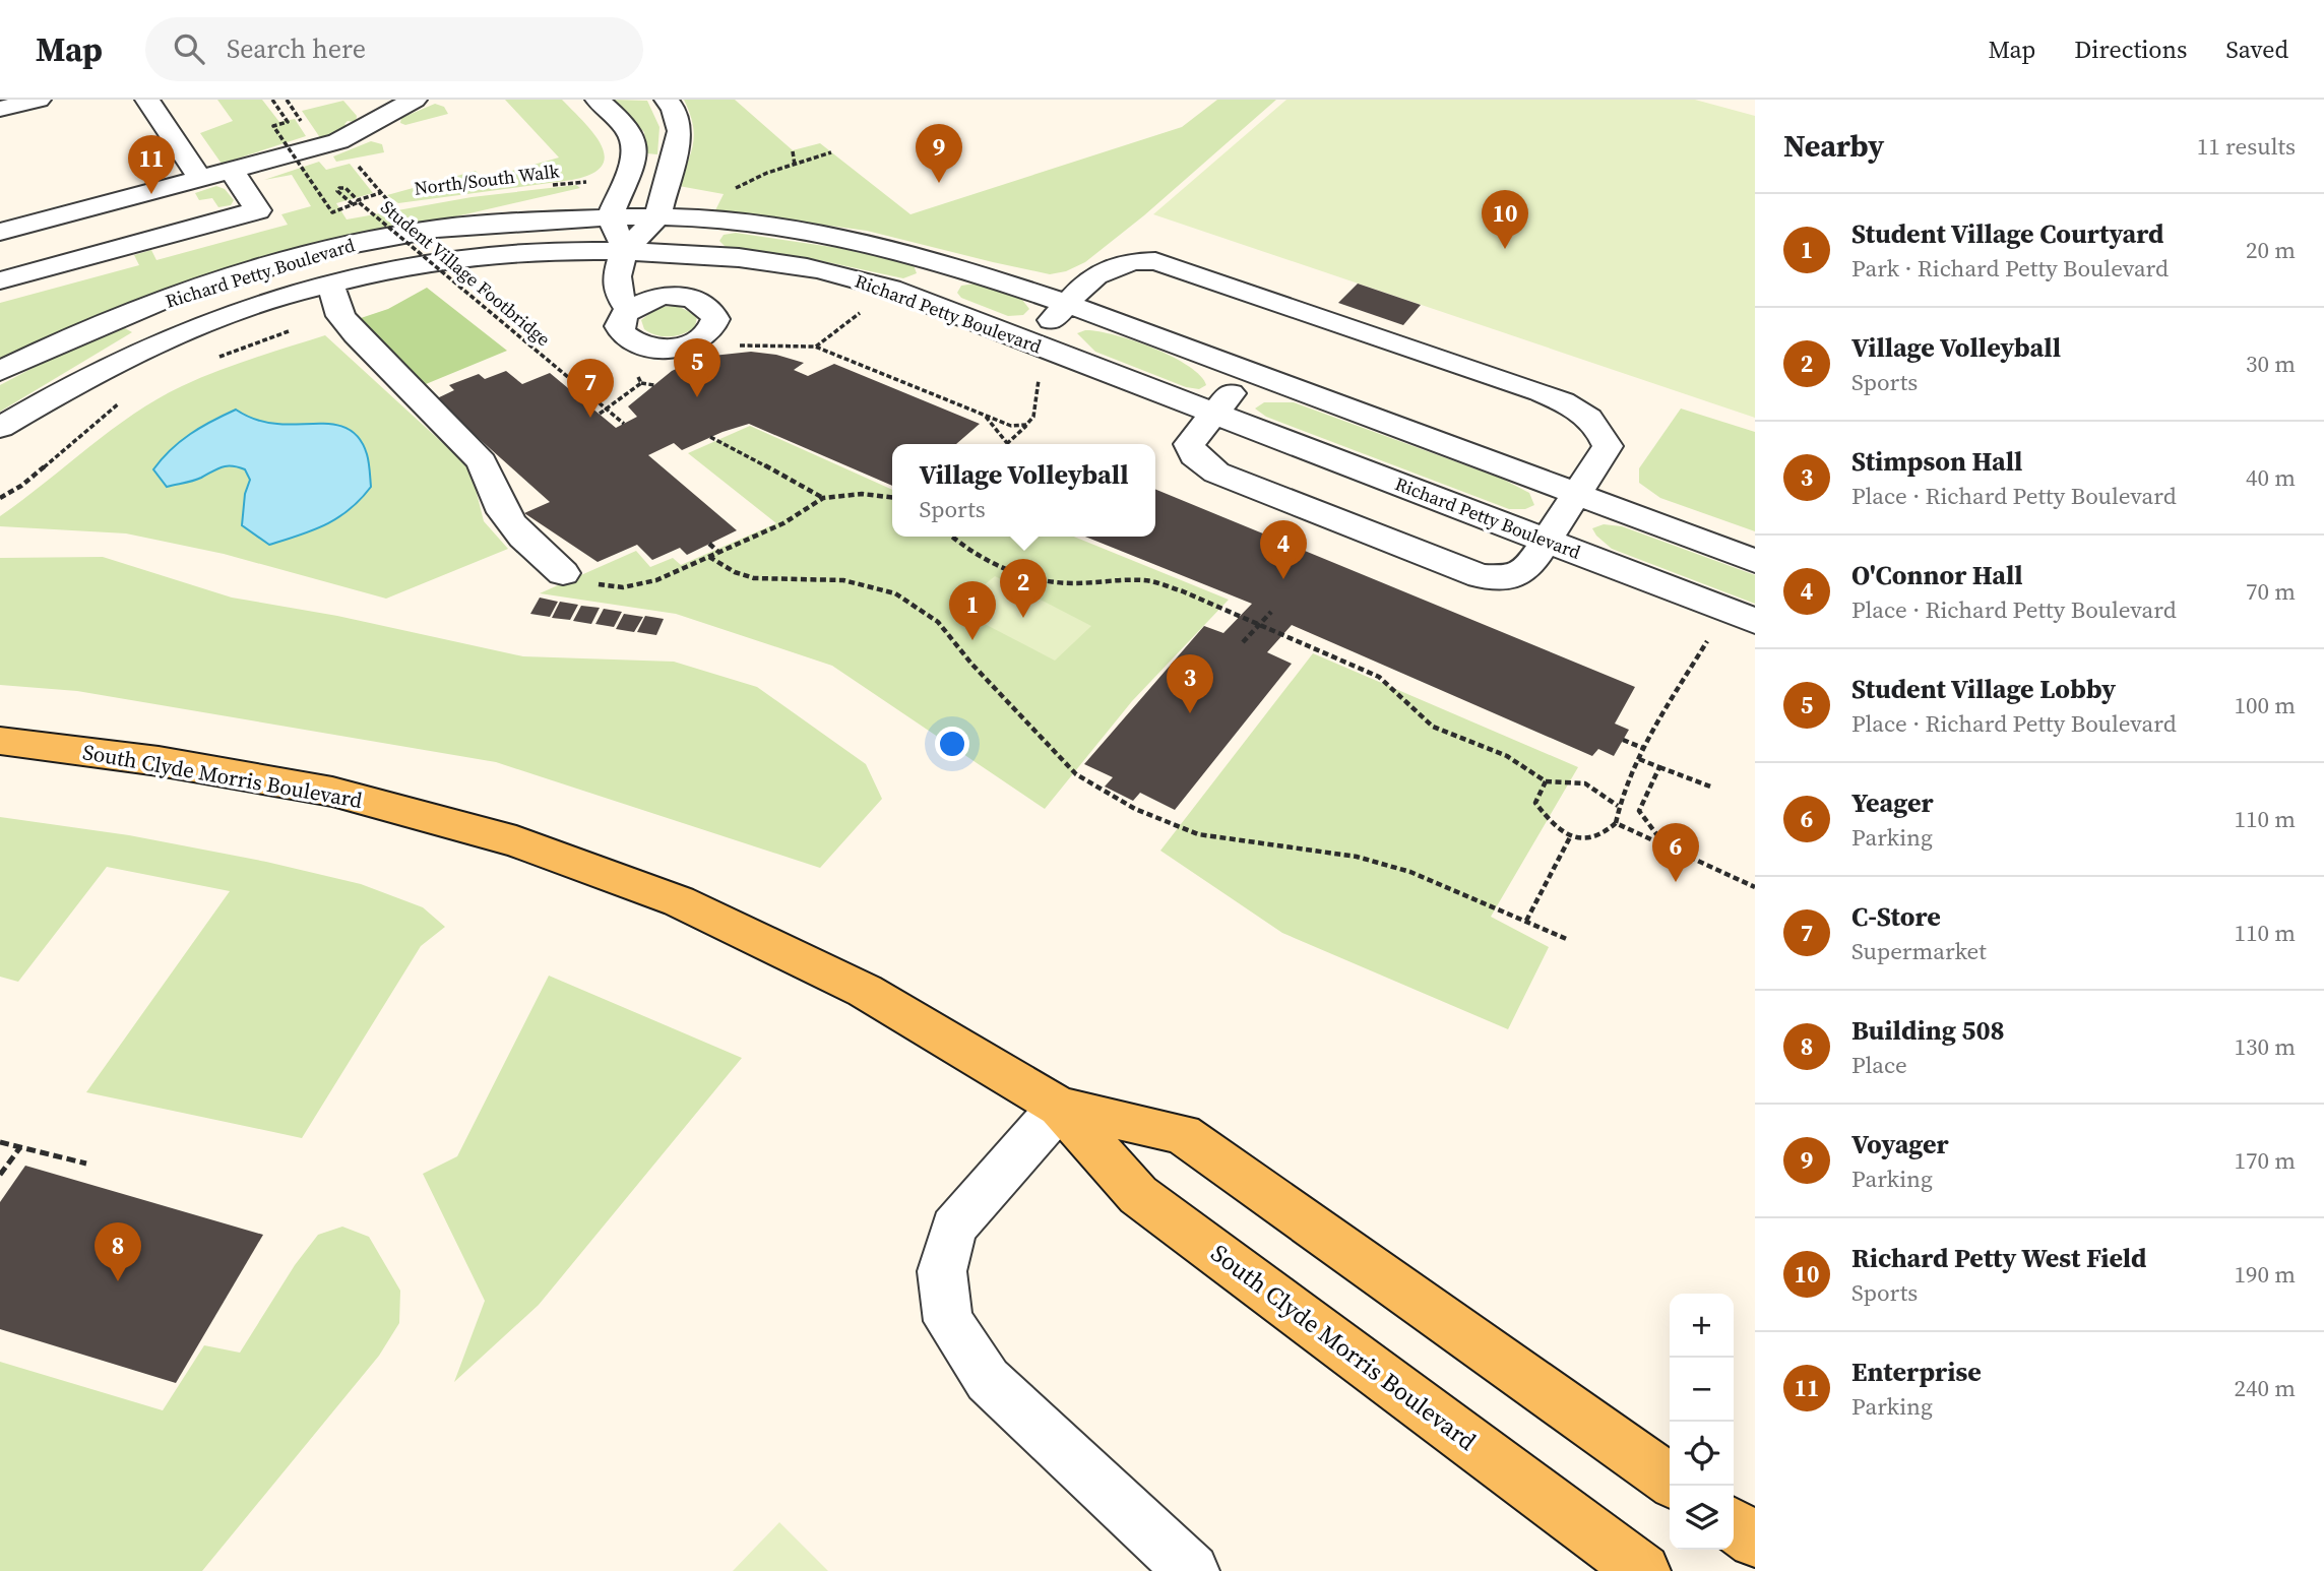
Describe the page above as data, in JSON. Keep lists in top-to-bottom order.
{
  "streets": {
    "main road": ["South Clyde Morris Boulevard"],
    "street": ["Richard Petty Boulevard"],
    "path": ["North/South Walk", "Student Village Footbridge"]
  },
  "page": {
    "header": "Map",
    "search": "Search here",
    "nav": ["Map", "Directions", "Saved"],
    "heading": ["Nearby", "11 results"],
    "pins": [
      "9",
      "11",
      "10",
      "5",
      "7",
      "4",
      "2",
      "1",
      "3",
      "6",
      "8"
    ],
    "list": [
      {
        "mark": "1",
        "name": "Student Village Courtyard",
        "note": "Park · Richard Petty Boulevard",
        "value": "20 m"
      },
      {
        "mark": "2",
        "name": "Village Volleyball",
        "note": "Sports",
        "value": "30 m"
      },
      {
        "mark": "3",
        "name": "Stimpson Hall",
        "note": "Place · Richard Petty Boulevard",
        "value": "40 m"
      },
      {
        "mark": "4",
        "name": "O'Connor Hall",
        "note": "Place · Richard Petty Boulevard",
        "value": "70 m"
      },
      {
        "mark": "5",
        "name": "Student Village Lobby",
        "note": "Place · Richard Petty Boulevard",
        "value": "100 m"
      },
      {
        "mark": "6",
        "name": "Yeager",
        "note": "Parking",
        "value": "110 m"
      },
      {
        "mark": "7",
        "name": "C-Store",
        "note": "Supermarket",
        "value": "110 m"
      },
      {
        "mark": "8",
        "name": "Building 508",
        "note": "Place",
        "value": "130 m"
      },
      {
        "mark": "9",
        "name": "Voyager",
        "note": "Parking",
        "value": "170 m"
      },
      {
        "mark": "10",
        "name": "Richard Petty West Field",
        "note": "Sports",
        "value": "190 m"
      },
      {
        "mark": "11",
        "name": "Enterprise",
        "note": "Parking",
        "value": "240 m"
      }
    ],
    "popup": ["Village Volleyball", "Sports"],
    "map_buttons": ["+", "−"]
  }
}
